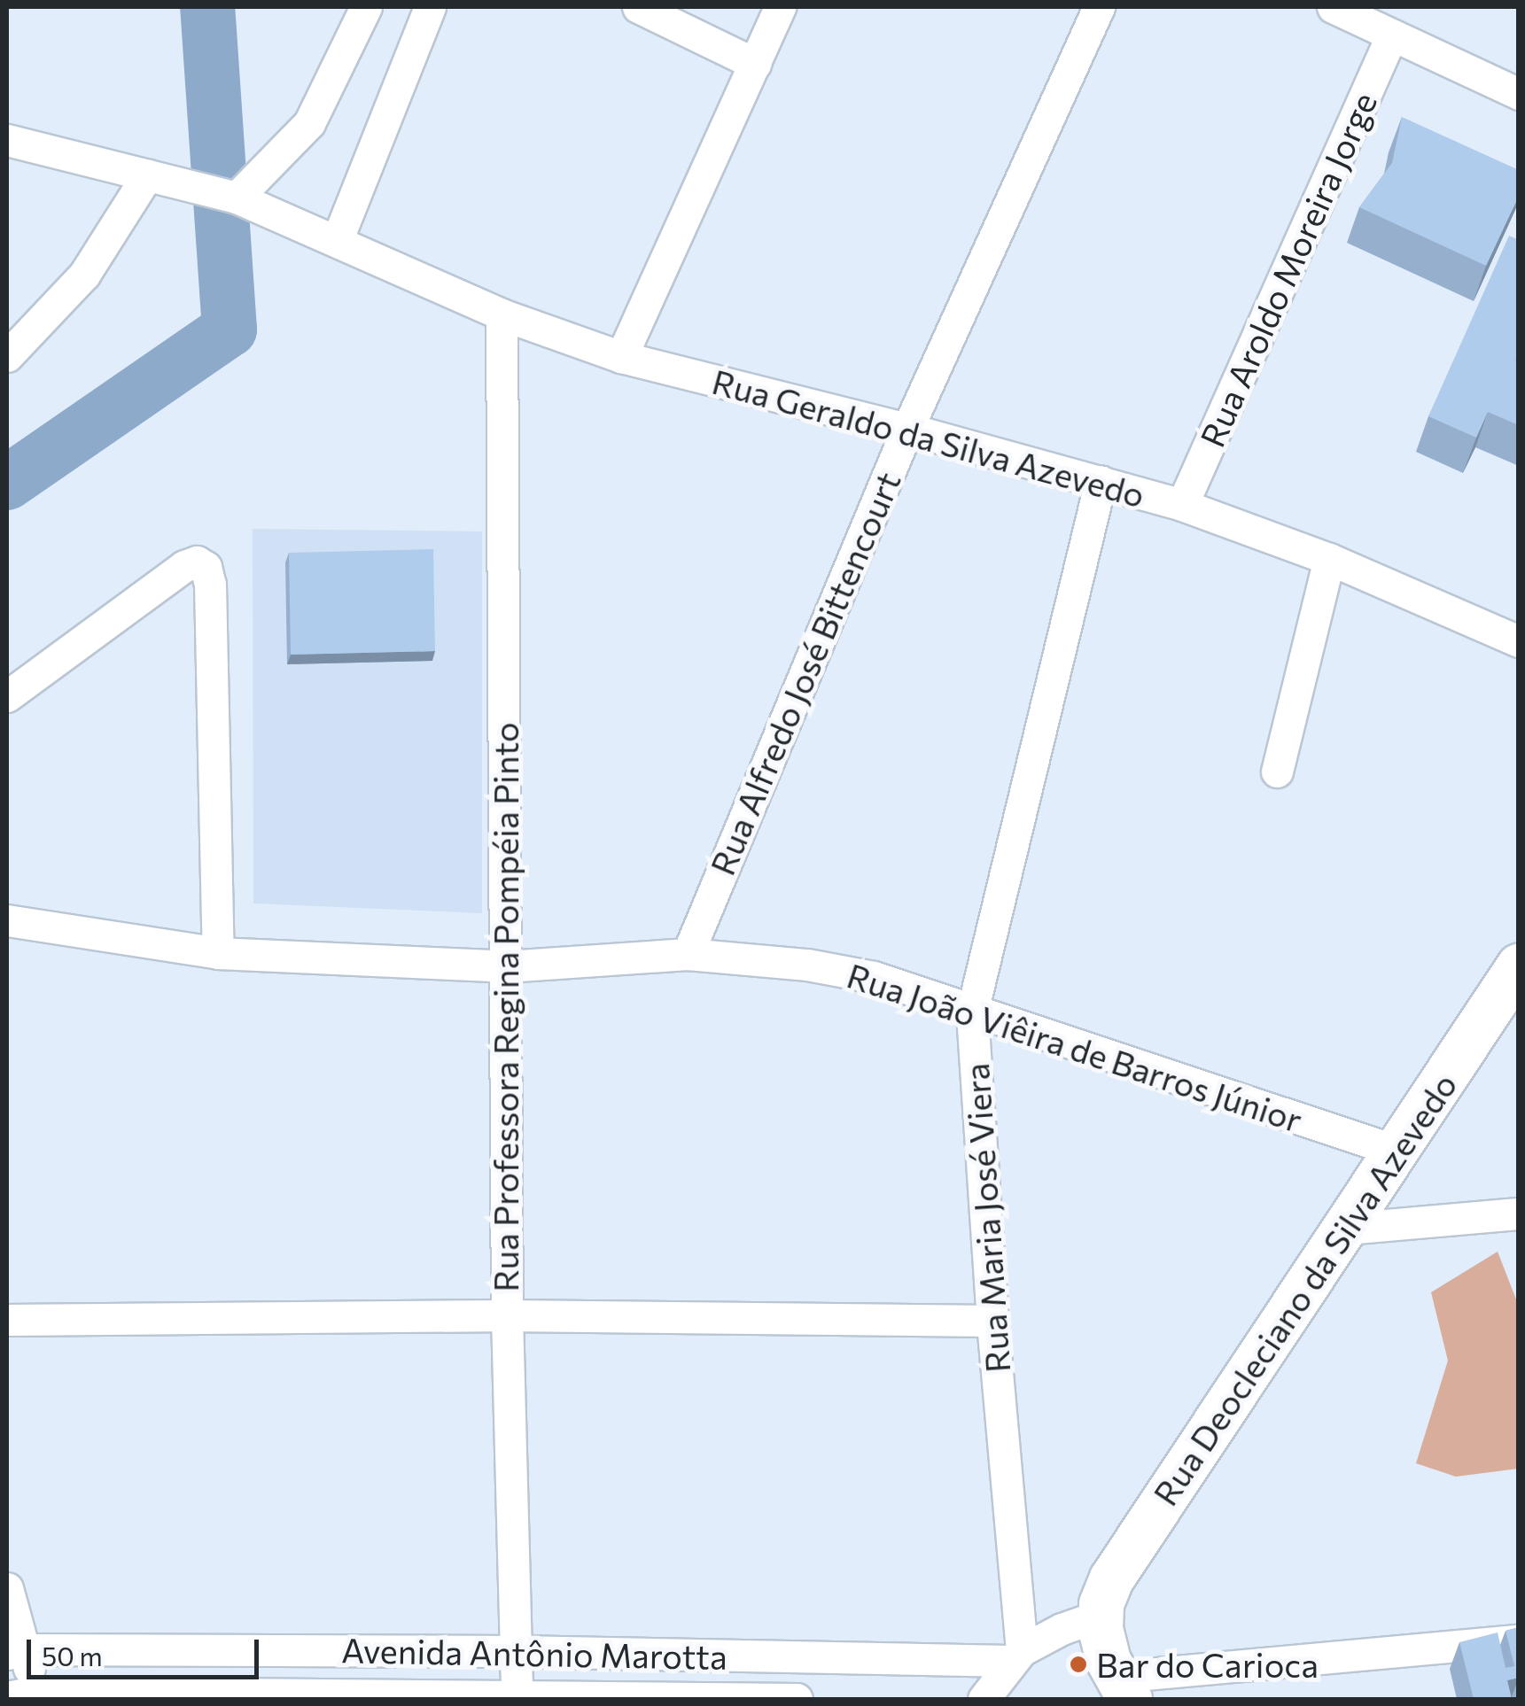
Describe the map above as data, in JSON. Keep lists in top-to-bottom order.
{
  "streets": {
    "main road": ["Rua Deocleciano da Silva Azevedo"],
    "street": [
      "Rua Aroldo Moreira Jorge",
      "Rua Geraldo da Silva Azevedo",
      "Rua Alfredo José Bittencourt",
      "Rua Professora Regina Pompéia Pinto",
      "Rua João Viêira de Barros Júnior",
      "Rua Maria José Viera",
      "Avenida Antônio Marotta"
    ]
  },
  "crossings": [
    ["Rua Aroldo Moreira Jorge", "Rua Geraldo da Silva Azevedo"],
    ["Rua Geraldo da Silva Azevedo", "Rua Alfredo José Bittencourt"],
    ["Rua Geraldo da Silva Azevedo", "Rua Professora Regina Pompéia Pinto"],
    ["Rua Geraldo da Silva Azevedo", "Rua Maria José Viera"],
    ["Rua Alfredo José Bittencourt", "Rua João Viêira de Barros Júnior"],
    ["Rua Professora Regina Pompéia Pinto", "Rua João Viêira de Barros Júnior"],
    ["Rua Professora Regina Pompéia Pinto", "Avenida Antônio Marotta"],
    ["Rua João Viêira de Barros Júnior", "Rua Maria José Viera"],
    ["Rua João Viêira de Barros Júnior", "Rua Deocleciano da Silva Azevedo"],
    ["Rua Maria José Viera", "Avenida Antônio Marotta"]
  ],
  "places": ["Bar do Carioca"],
  "scale_bar": "50 m"
}
